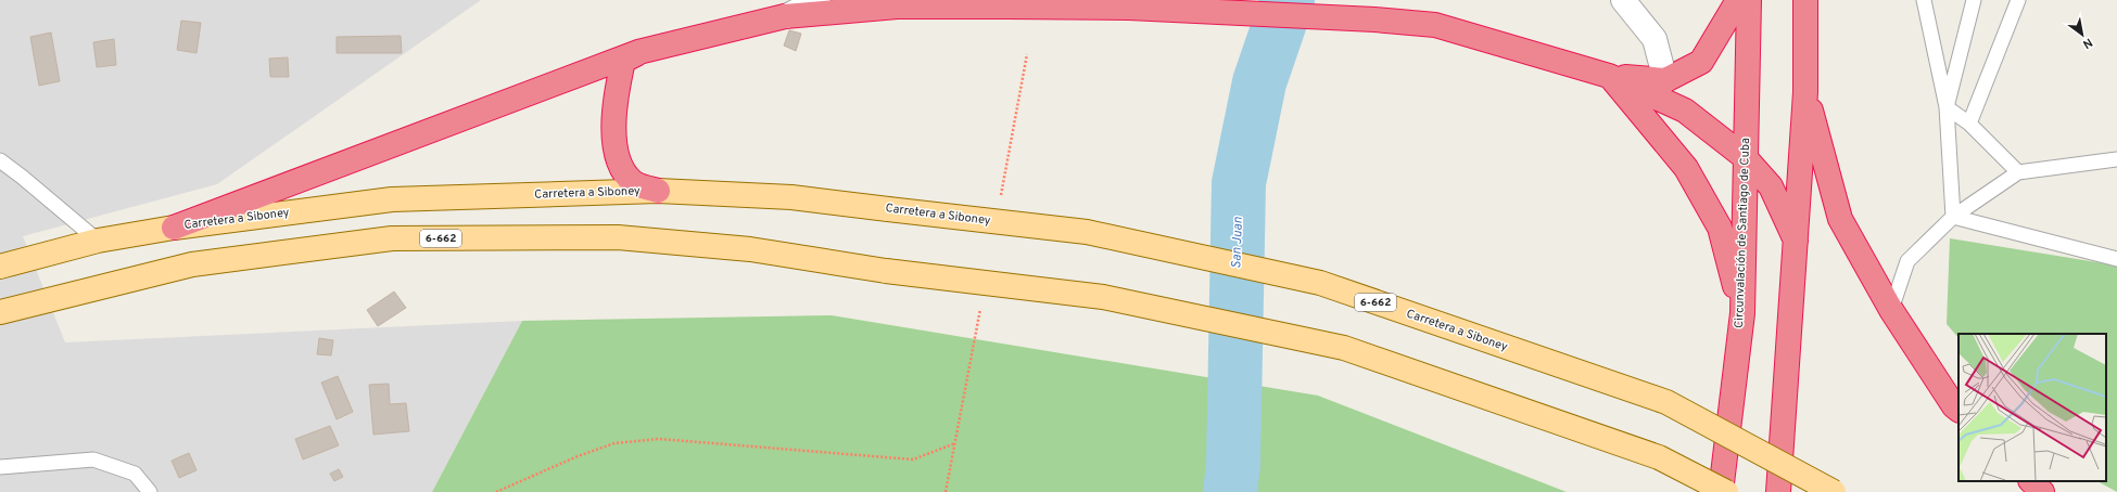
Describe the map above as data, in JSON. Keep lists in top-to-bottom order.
{
  "streets": {
    "highway": ["Circunvalación de Santiago de Cuba"],
    "main road": ["Carretera a Siboney", "6-662"]
  },
  "water": ["San Juan"],
  "north": "bottom right"
}
